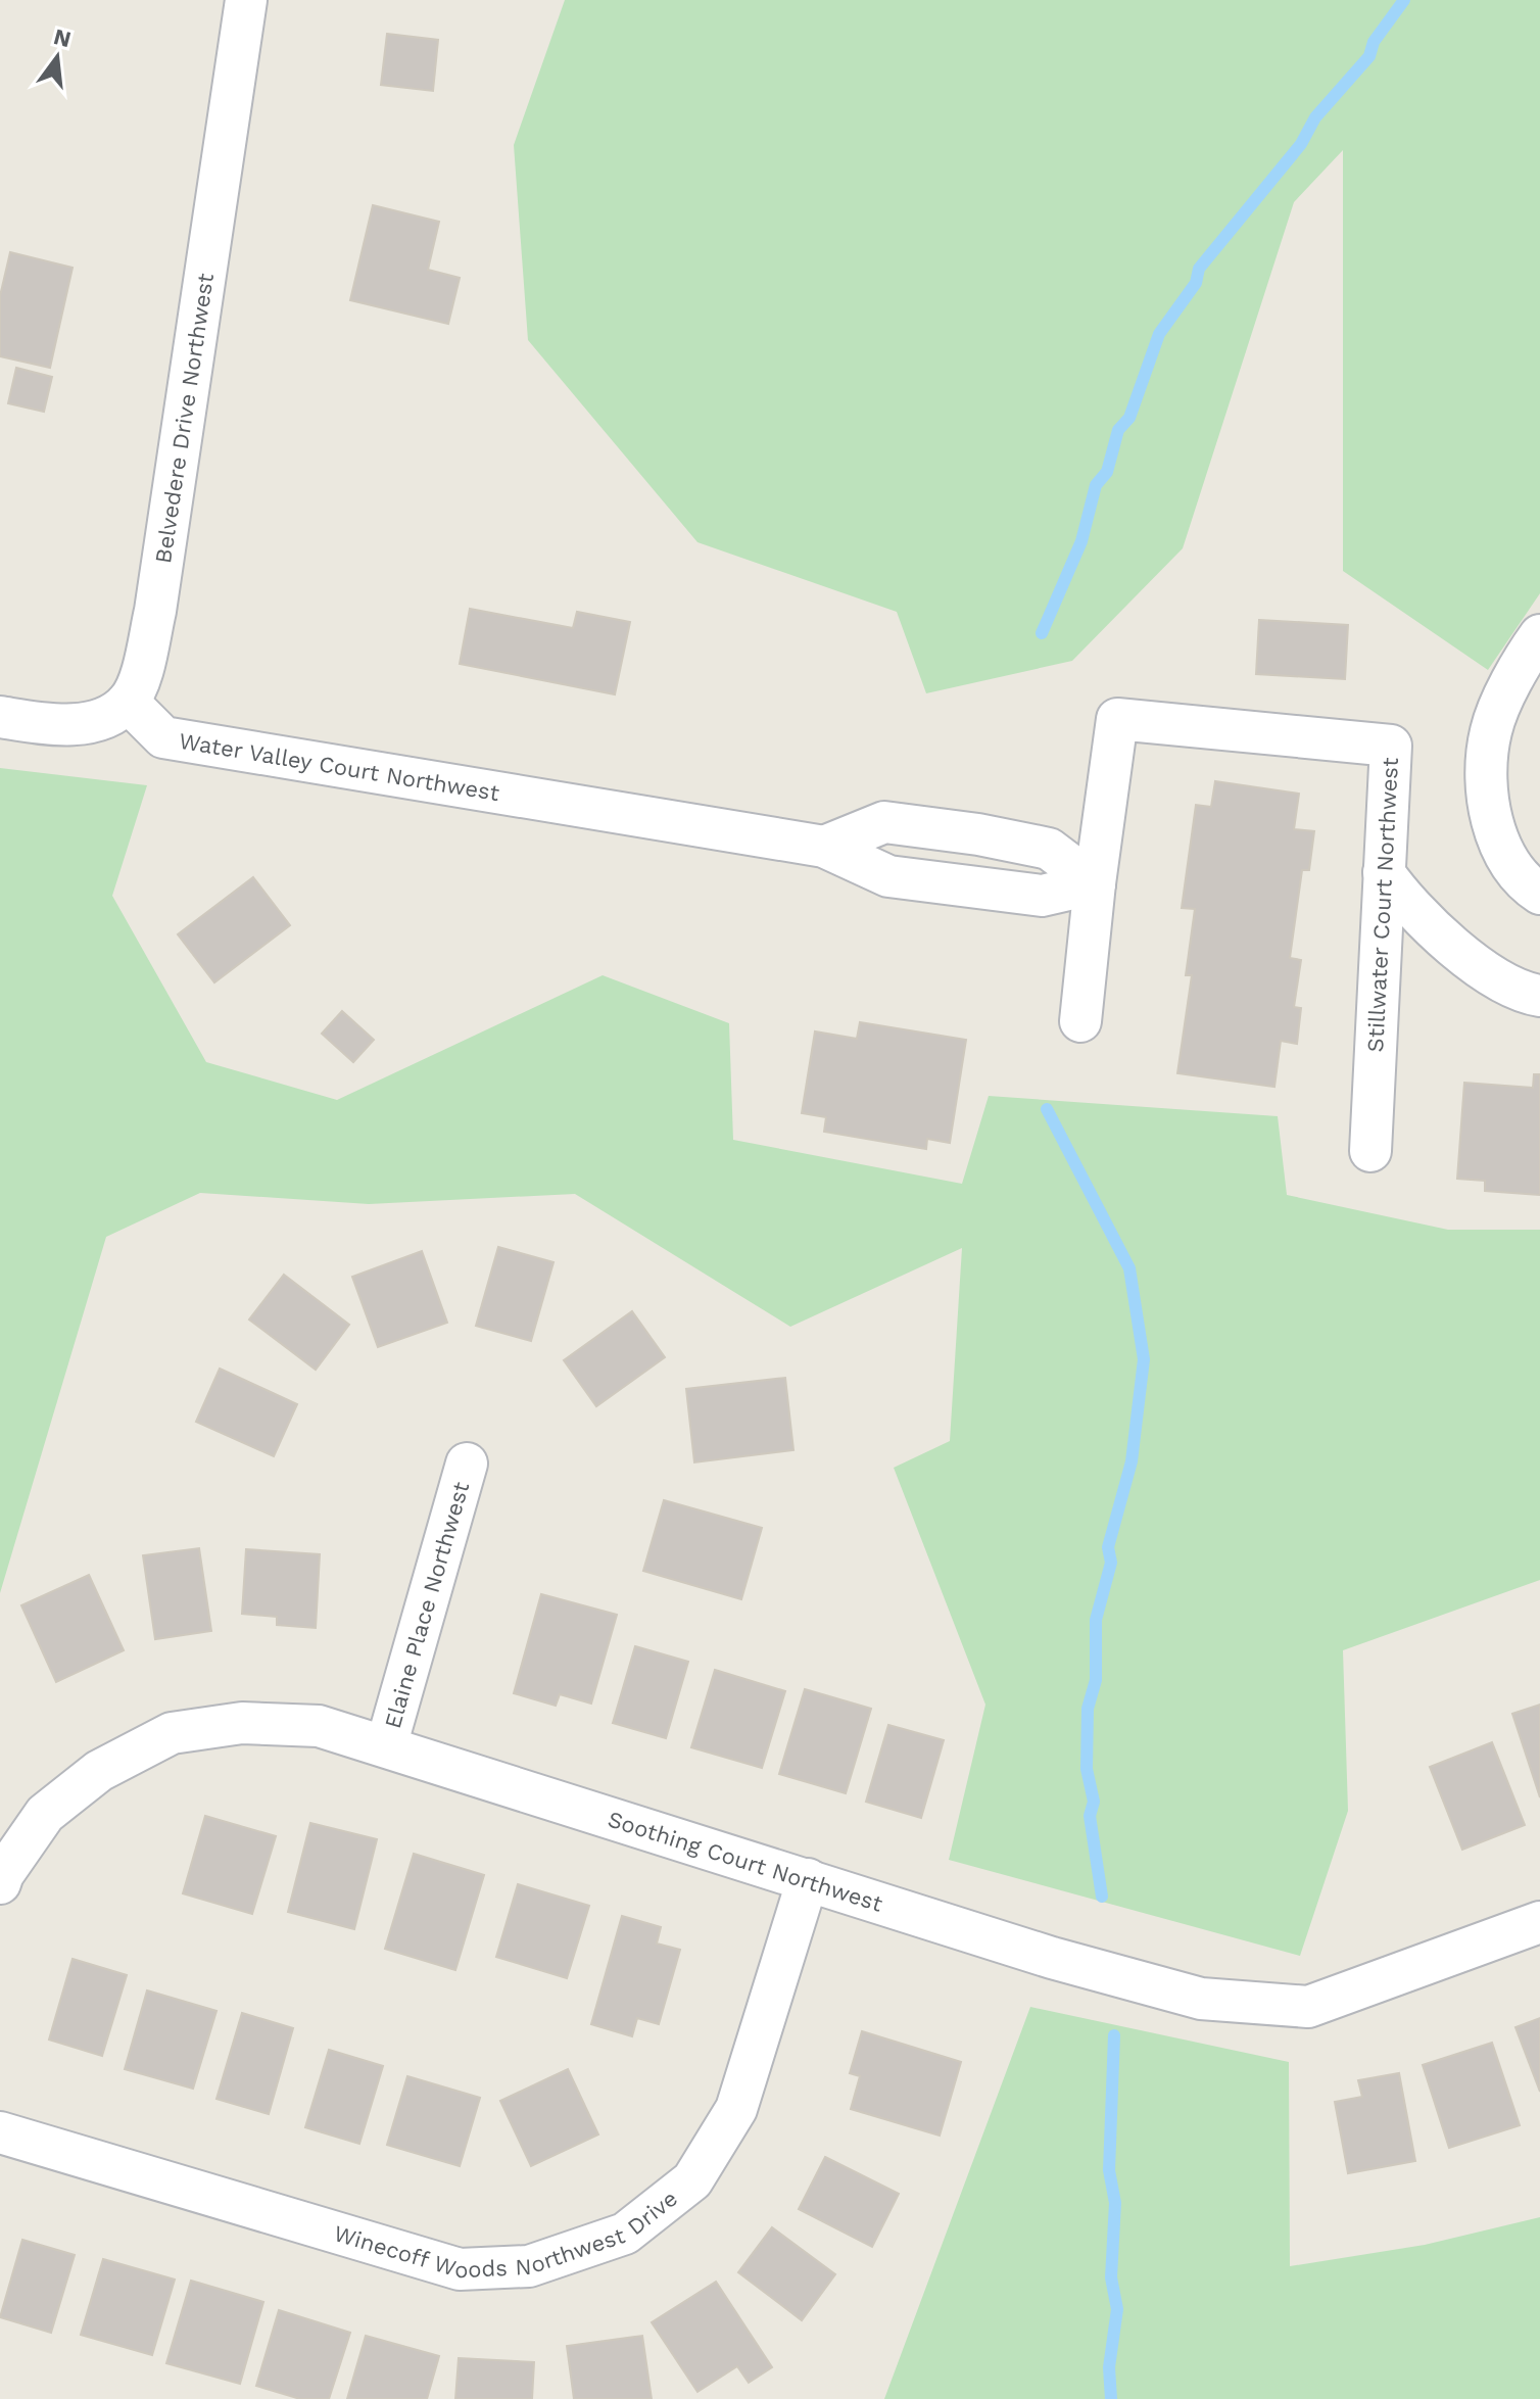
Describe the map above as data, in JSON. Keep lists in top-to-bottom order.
{
  "streets": {
    "street": [
      "Belvedere Drive Northwest",
      "Water Valley Court Northwest",
      "Stillwater Court Northwest",
      "Elaine Place Northwest",
      "Soothing Court Northwest",
      "Winecoff Woods Northwest Drive"
    ]
  },
  "crossings": [
    ["Belvedere Drive Northwest", "Water Valley Court Northwest"],
    ["Water Valley Court Northwest", "Stillwater Court Northwest"],
    ["Elaine Place Northwest", "Soothing Court Northwest"],
    ["Soothing Court Northwest", "Winecoff Woods Northwest Drive"]
  ],
  "north": "top"
}
